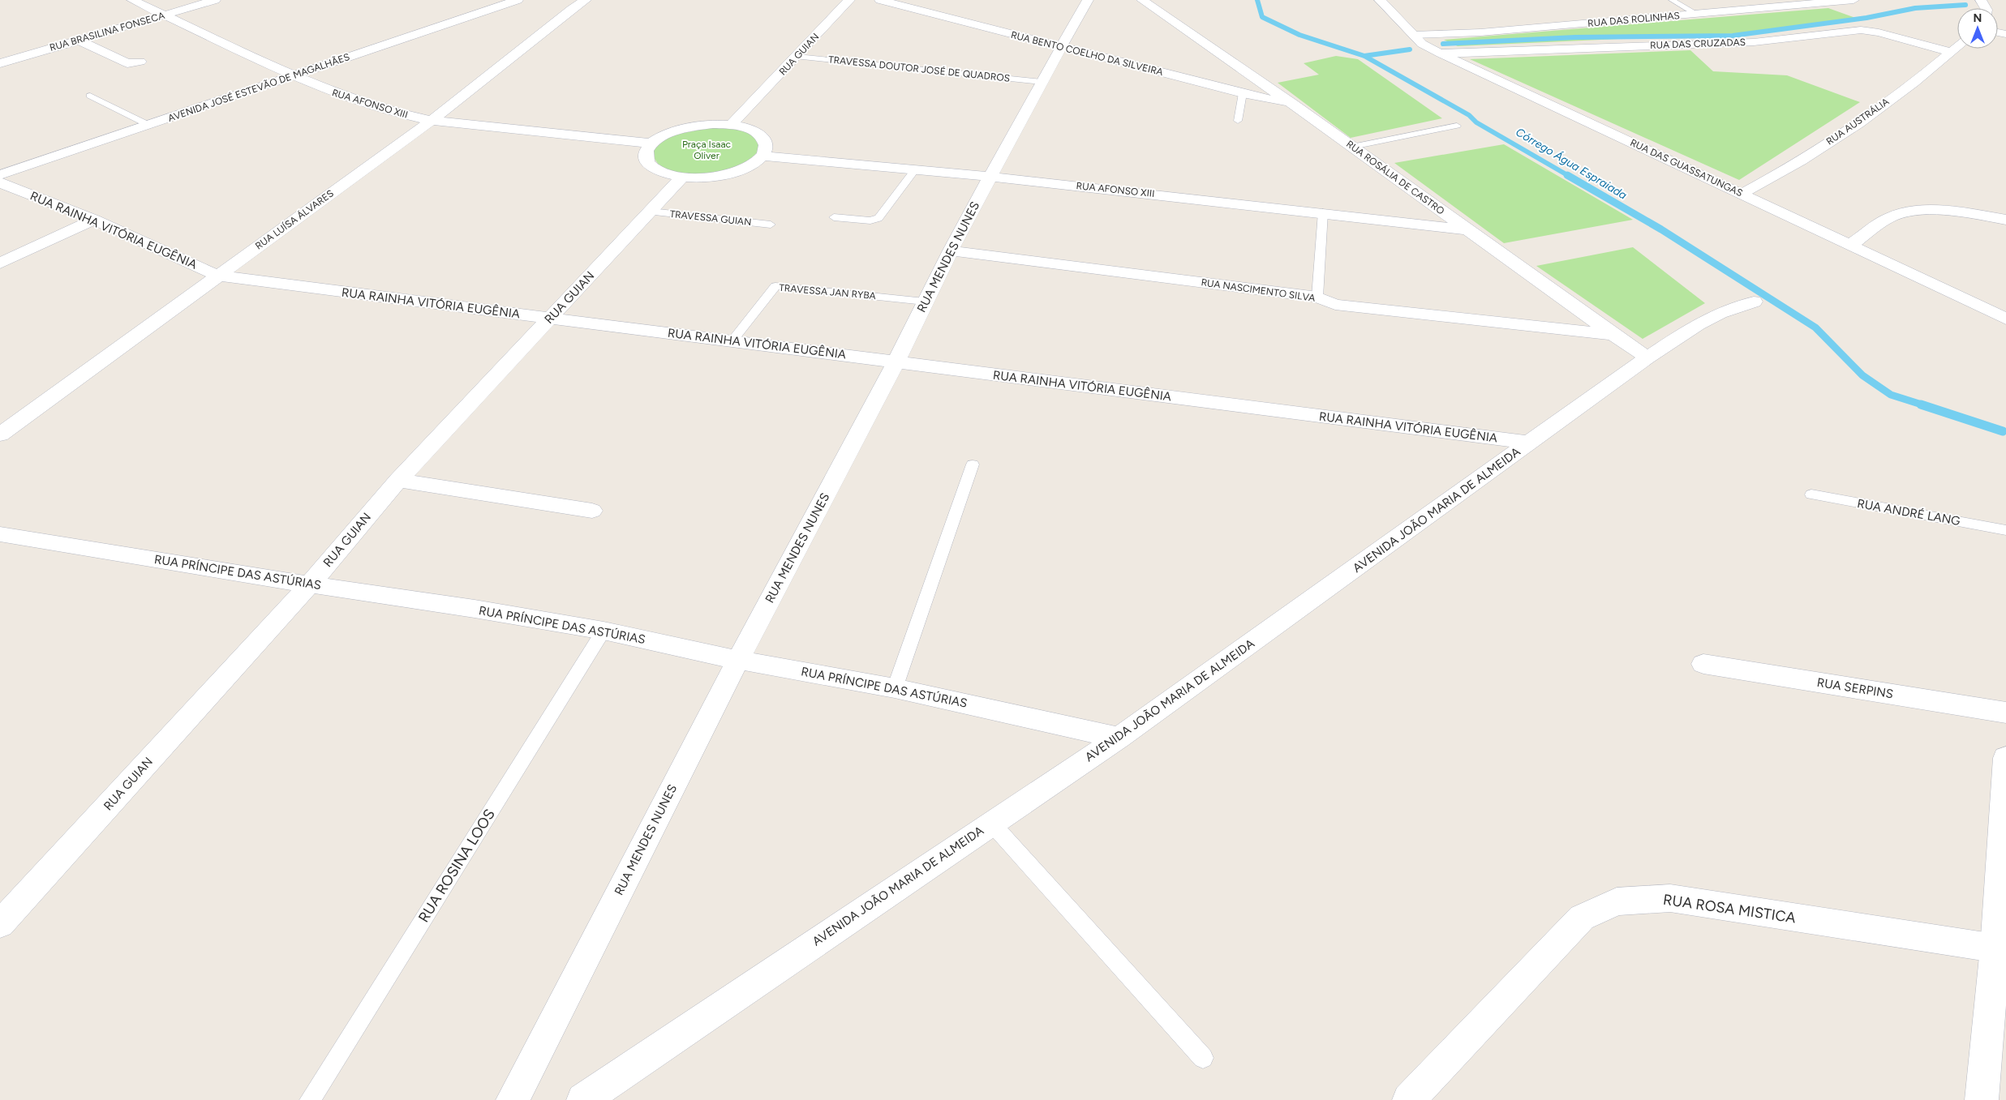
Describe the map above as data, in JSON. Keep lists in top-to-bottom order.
{
  "streets": {
    "street": [
      "RUA DAS ROLINHAS",
      "RUA BRASILINA FONSECA",
      "RUA DAS CRUZADAS",
      "RUA BENTO COELHO DA SILVEIRA",
      "RUA GUIAN",
      "AVENIDA JOSÉ ESTEVÃO DE MAGALHÃES",
      "RUA AFONSO XIII",
      "RUA AUSTRÁLIA",
      "RUA DAS GUASSATUNGAS",
      "RUA ROSÁLIA DE CASTRO",
      "RUA LUÍSA ÁLVARES",
      "RUA RAINHA VITÓRIA EUGÊNIA",
      "RUA MENDES NUNES",
      "RUA NASCIMENTO SILVA",
      "AVENIDA JOÃO MARIA DE ALMEIDA",
      "RUA PRÍNCIPE DAS ASTÚRIAS",
      "RUA SERPINS",
      "RUA ROSA MISTICA"
    ],
    "lane": [
      "TRAVESSA DOUTOR JOSÉ DE QUADROS",
      "TRAVESSA GUIAN",
      "TRAVESSA JAN RYBA",
      "RUA ANDRÉ LANG",
      "RUA ROSINA LOOS"
    ]
  },
  "crossings": [
    ["RUA DAS ROLINHAS", "RUA DAS GUASSATUNGAS"],
    ["RUA BRASILINA FONSECA", "RUA AFONSO XIII"],
    ["RUA DAS CRUZADAS", "RUA AUSTRÁLIA"],
    ["RUA DAS CRUZADAS", "RUA DAS GUASSATUNGAS"],
    ["RUA BENTO COELHO DA SILVEIRA", "RUA ROSÁLIA DE CASTRO"],
    ["RUA BENTO COELHO DA SILVEIRA", "RUA MENDES NUNES"],
    ["RUA GUIAN", "TRAVESSA DOUTOR JOSÉ DE QUADROS"],
    ["RUA GUIAN", "TRAVESSA GUIAN"],
    ["RUA GUIAN", "RUA RAINHA VITÓRIA EUGÊNIA"],
    ["RUA GUIAN", "RUA PRÍNCIPE DAS ASTÚRIAS"],
    ["TRAVESSA DOUTOR JOSÉ DE QUADROS", "RUA MENDES NUNES"],
    ["AVENIDA JOSÉ ESTEVÃO DE MAGALHÃES", "RUA AFONSO XIII"],
    ["RUA AFONSO XIII", "RUA ROSÁLIA DE CASTRO"],
    ["RUA AFONSO XIII", "RUA LUÍSA ÁLVARES"],
    ["RUA AFONSO XIII", "RUA MENDES NUNES"],
    ["RUA AUSTRÁLIA", "RUA DAS GUASSATUNGAS"],
    ["RUA ROSÁLIA DE CASTRO", "RUA NASCIMENTO SILVA"],
    ["RUA ROSÁLIA DE CASTRO", "AVENIDA JOÃO MARIA DE ALMEIDA"],
    ["RUA LUÍSA ÁLVARES", "RUA RAINHA VITÓRIA EUGÊNIA"],
    ["RUA RAINHA VITÓRIA EUGÊNIA", "RUA MENDES NUNES"],
    ["RUA RAINHA VITÓRIA EUGÊNIA", "TRAVESSA JAN RYBA"],
    ["RUA RAINHA VITÓRIA EUGÊNIA", "AVENIDA JOÃO MARIA DE ALMEIDA"],
    ["RUA MENDES NUNES", "RUA NASCIMENTO SILVA"],
    ["RUA MENDES NUNES", "TRAVESSA JAN RYBA"],
    ["RUA MENDES NUNES", "RUA PRÍNCIPE DAS ASTÚRIAS"],
    ["AVENIDA JOÃO MARIA DE ALMEIDA", "RUA PRÍNCIPE DAS ASTÚRIAS"],
    ["RUA PRÍNCIPE DAS ASTÚRIAS", "RUA ROSINA LOOS"]
  ],
  "water": ["Córrego Água Espraiada"],
  "parks": ["Praça Isaac Oliver"],
  "north": "top"
}
